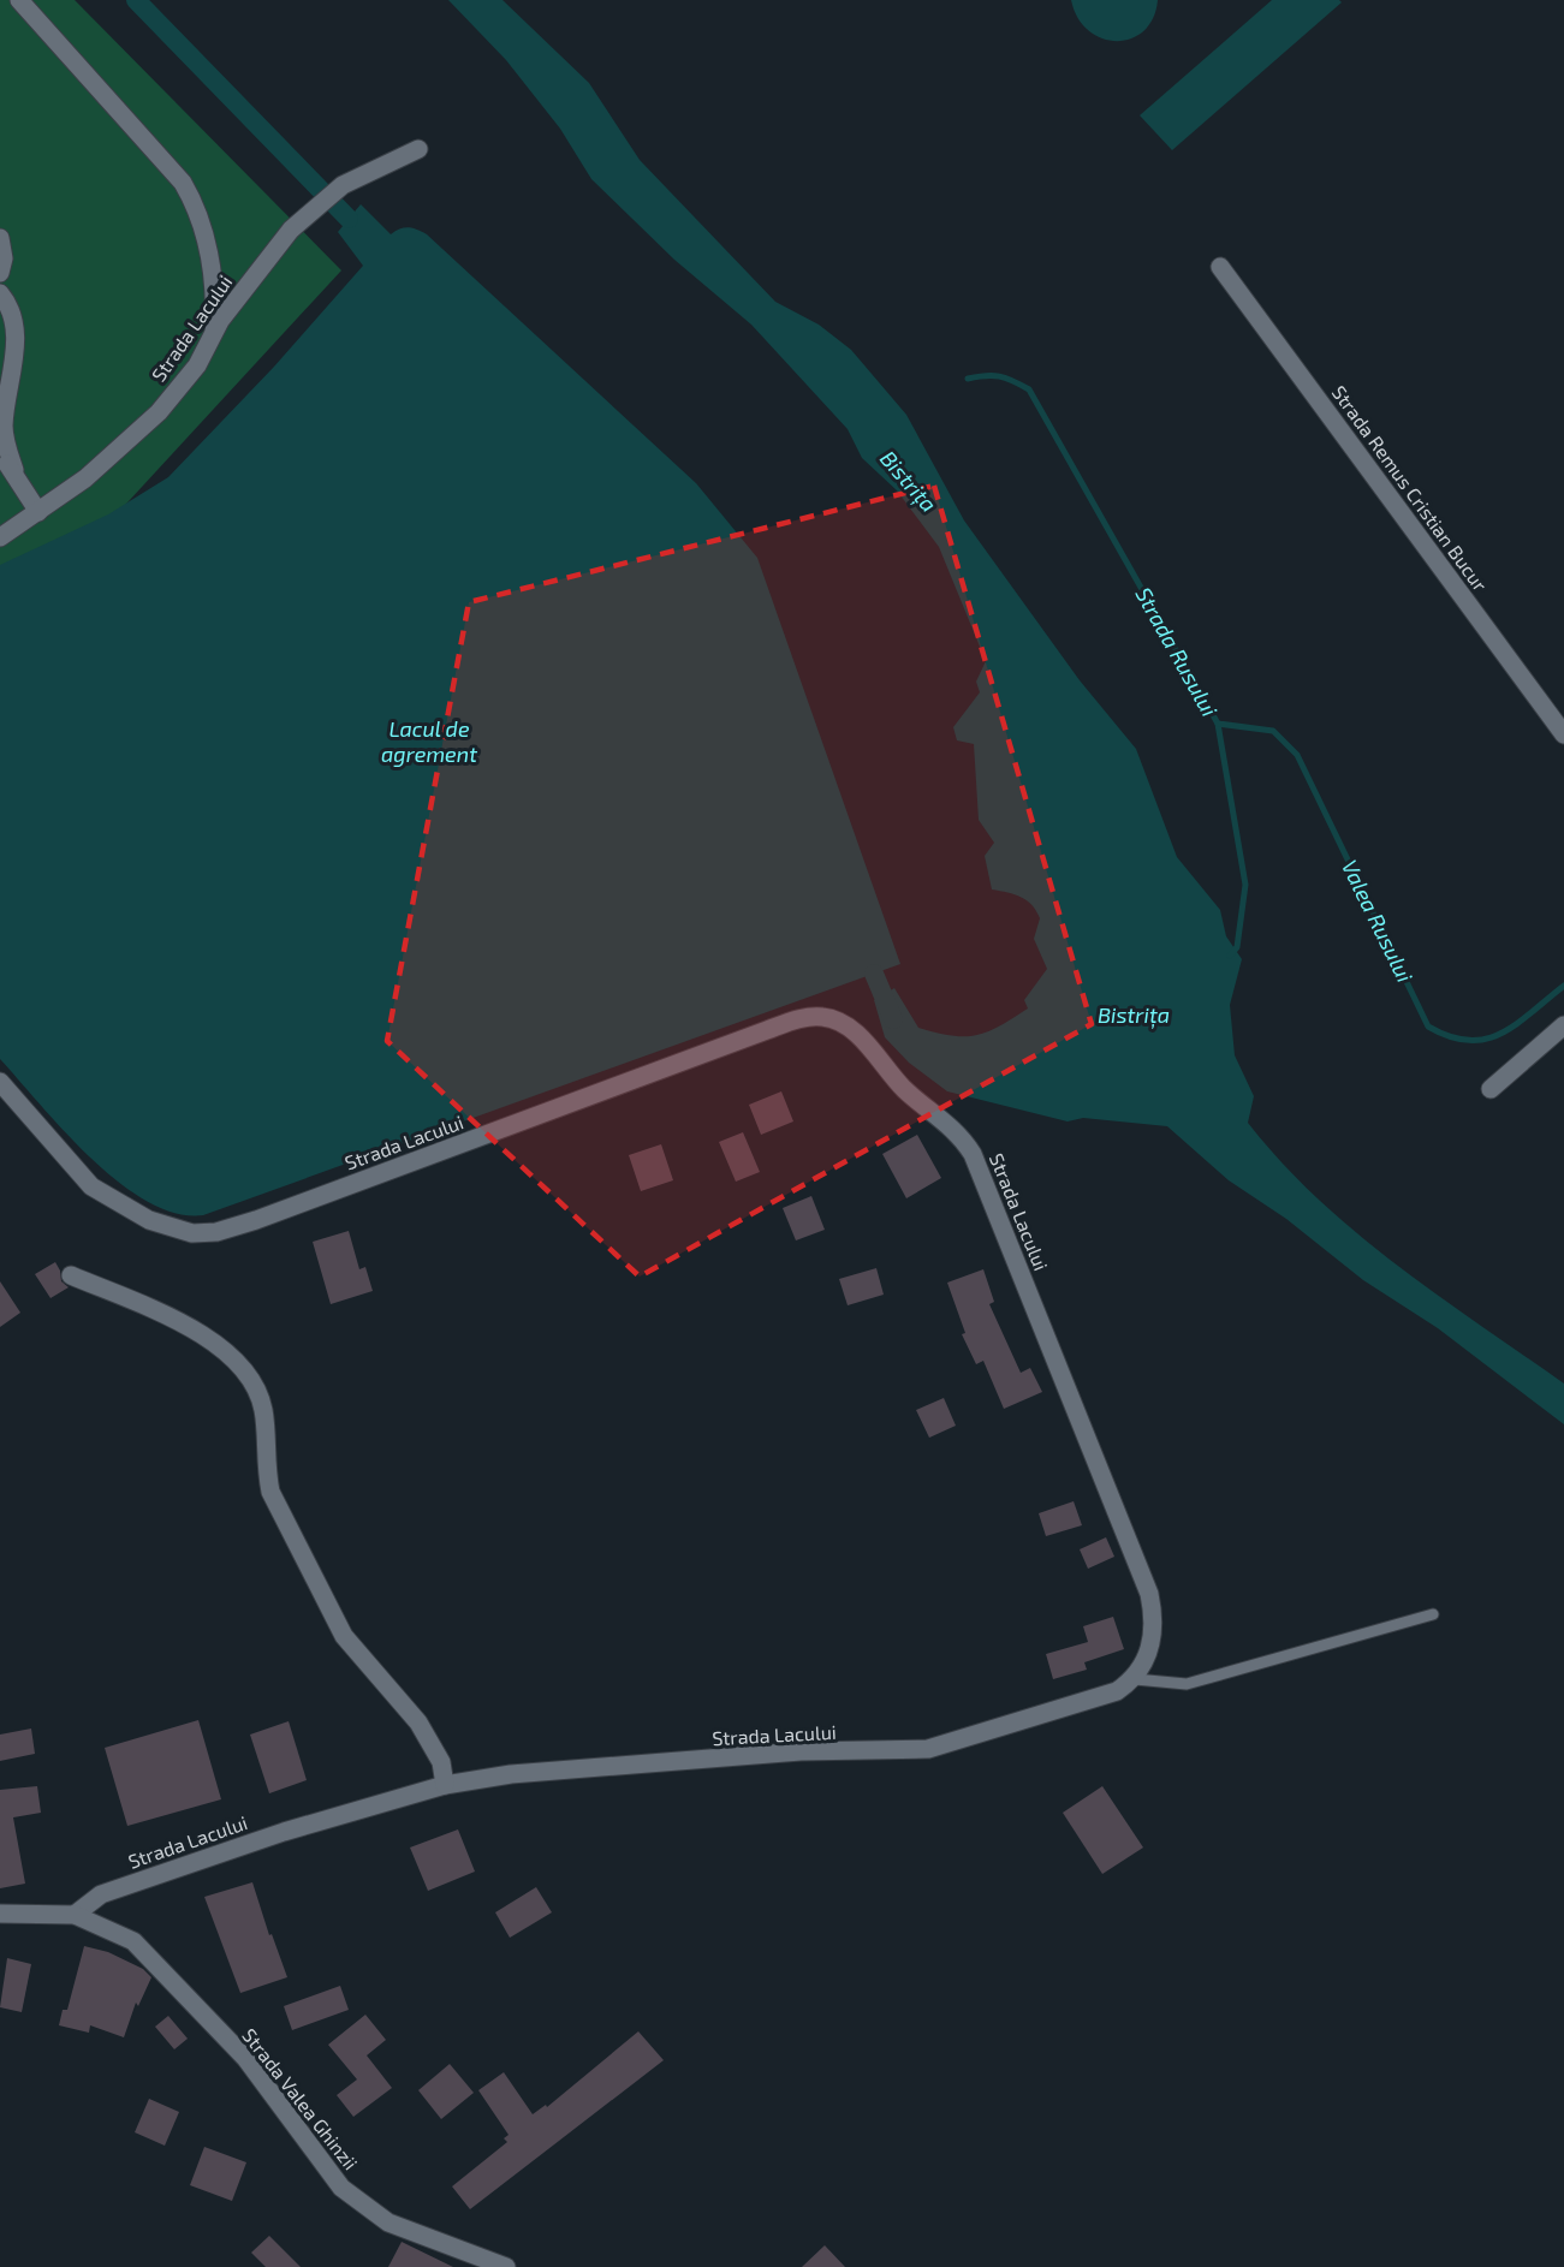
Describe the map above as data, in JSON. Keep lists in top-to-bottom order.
{
  "streets": {
    "street": ["Strada Lacului", "Strada Remus Cristian Bucur", "Strada Valea Ghinzii"]
  },
  "crossings": [
    ["Strada Lacului", "Strada Valea Ghinzii"]
  ],
  "water": [
    "Bistrița",
    "Strada Rusului",
    "Lacul de agrement",
    "Valea Rusului"
  ]
}
